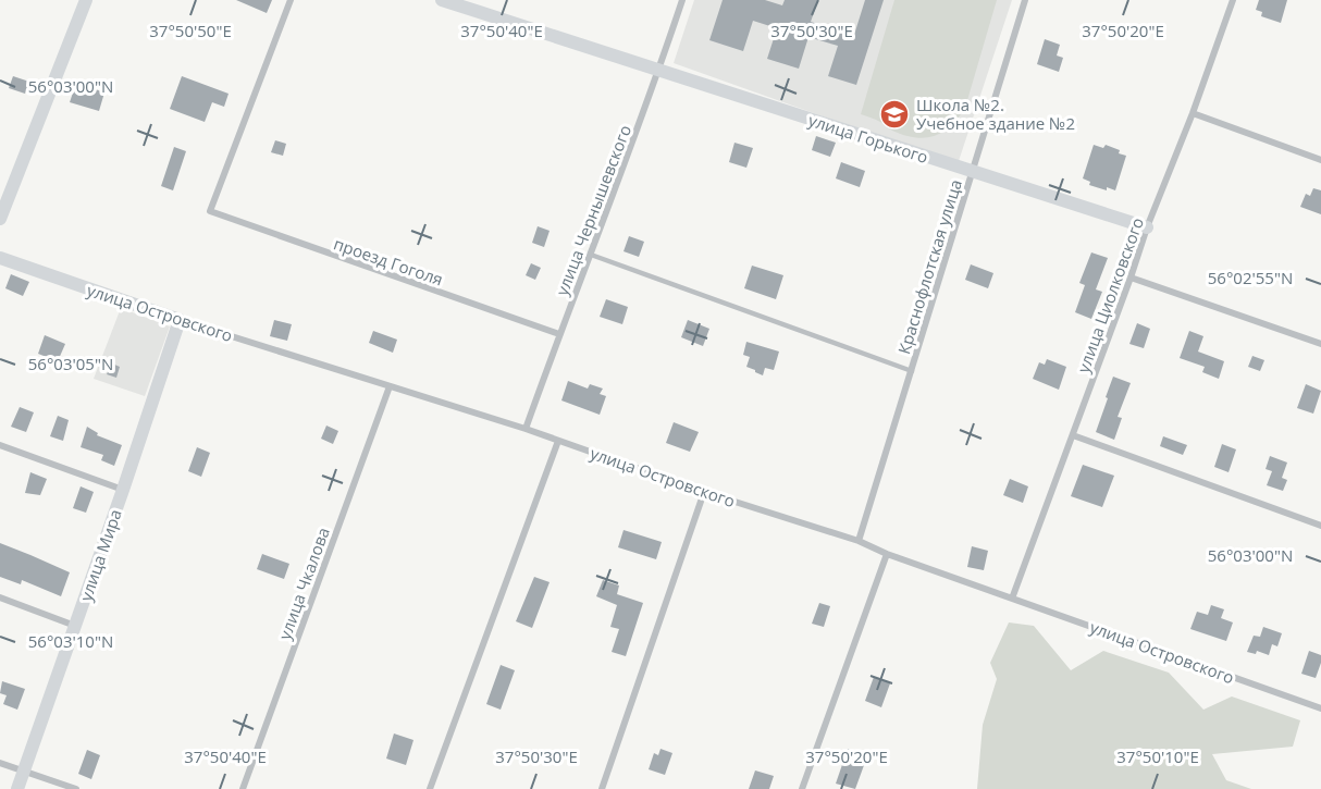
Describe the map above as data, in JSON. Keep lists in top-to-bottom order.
{
  "streets": {
    "street": [
      "улица Горького",
      "улица Чернышевского",
      "проезд Гоголя",
      "Краснофлотская улица",
      "улица Циолковского",
      "улица Островского",
      "улица Мира",
      "улица Чкалова"
    ]
  },
  "crossings": [
    ["улица Горького", "улица Чернышевского"],
    ["улица Горького", "Краснофлотская улица"],
    ["улица Горького", "улица Циолковского"],
    ["улица Чернышевского", "проезд Гоголя"],
    ["улица Чернышевского", "улица Островского"],
    ["Краснофлотская улица", "улица Островского"],
    ["улица Циолковского", "улица Островского"],
    ["улица Островского", "улица Мира"],
    ["улица Островского", "улица Чкалова"]
  ],
  "places": {
    "school or university": ["Школа №2. Учебное здание №2"]
  },
  "coordinates": [
    "37°50'30\"E",
    "37°50'50\"E",
    "37°50'40\"E",
    "37°50'20\"E",
    "56°03'00\"N",
    "56°02'55\"N",
    "56°03'05\"N",
    "56°03'10\"N",
    "37°50'10\"E"
  ]
}
